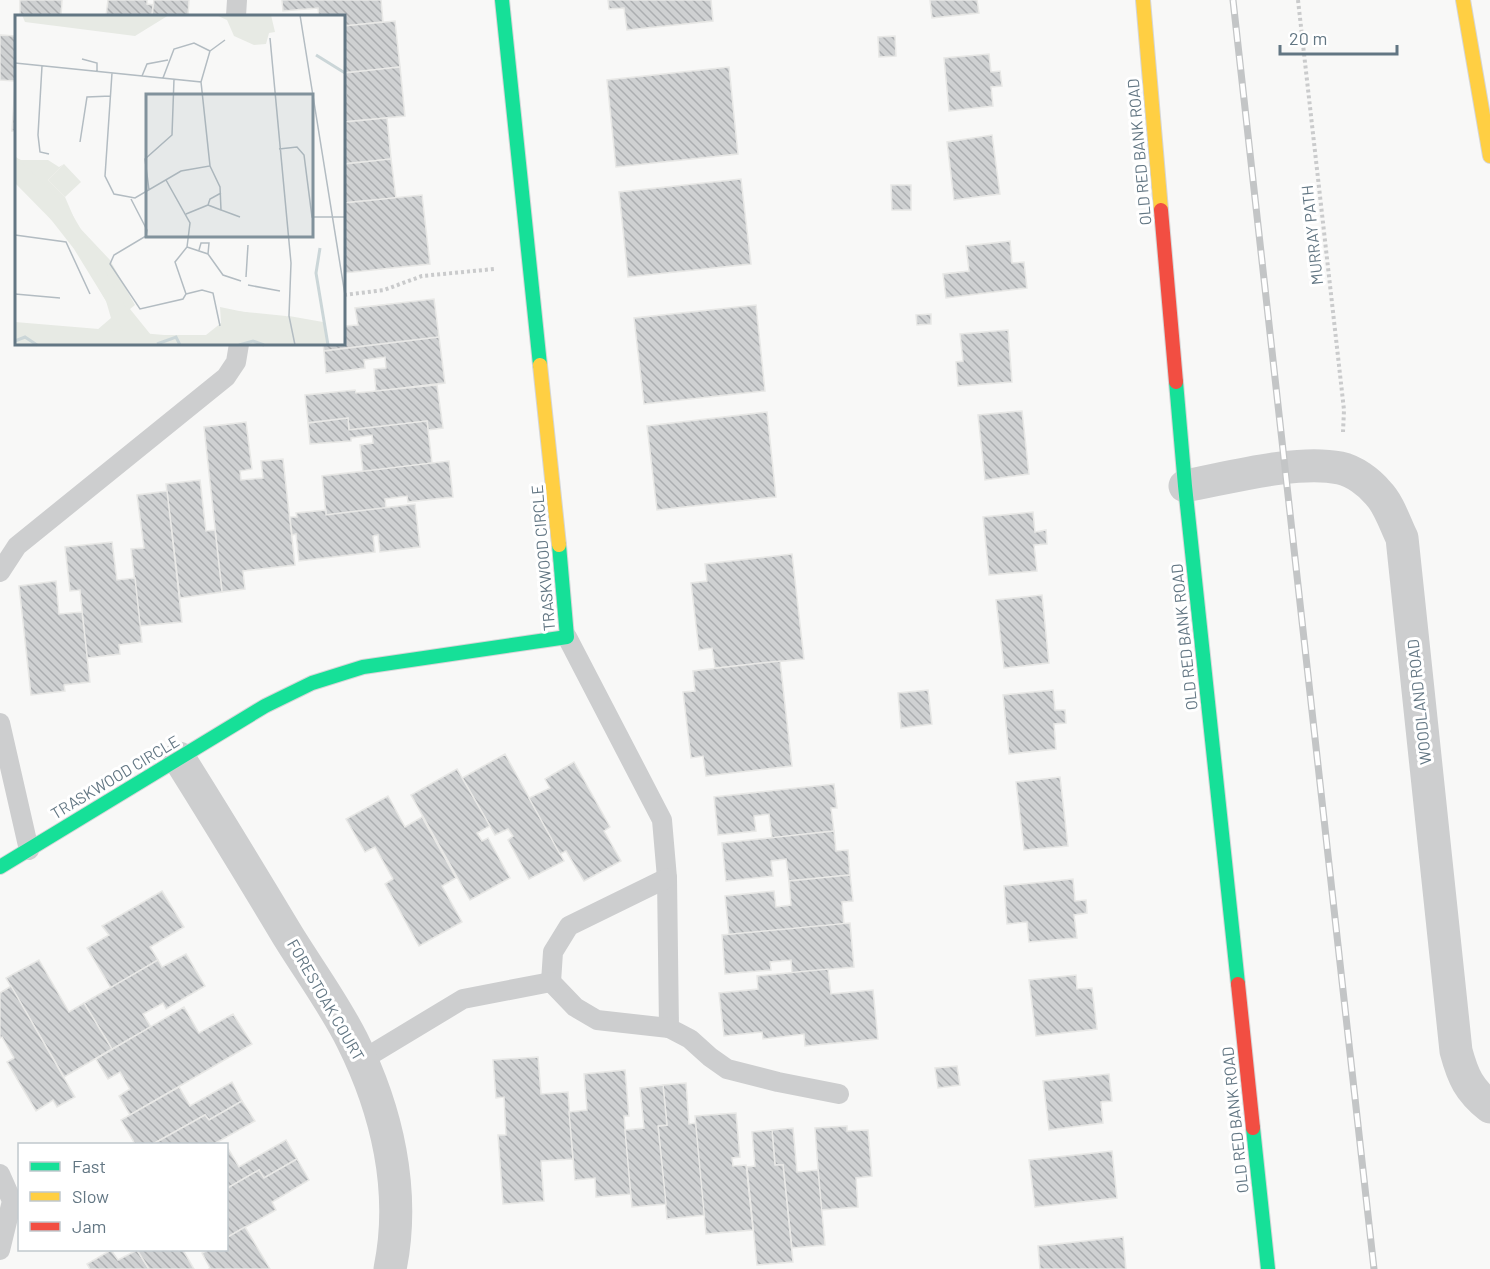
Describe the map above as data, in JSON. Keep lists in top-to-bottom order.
{
  "streets": {
    "main road": ["OLD RED BANK ROAD", "TRASKWOOD CIRCLE"],
    "street": ["WOODLAND ROAD", "FORESTOAK COURT"],
    "path": ["MURRAY PATH"]
  },
  "crossings": [
    ["OLD RED BANK ROAD", "WOODLAND ROAD"],
    ["MURRAY PATH", "WOODLAND ROAD"],
    ["TRASKWOOD CIRCLE", "FORESTOAK COURT"]
  ],
  "legend": ["Fast", "Slow", "Jam"],
  "scale_bar": "20 m"
}
